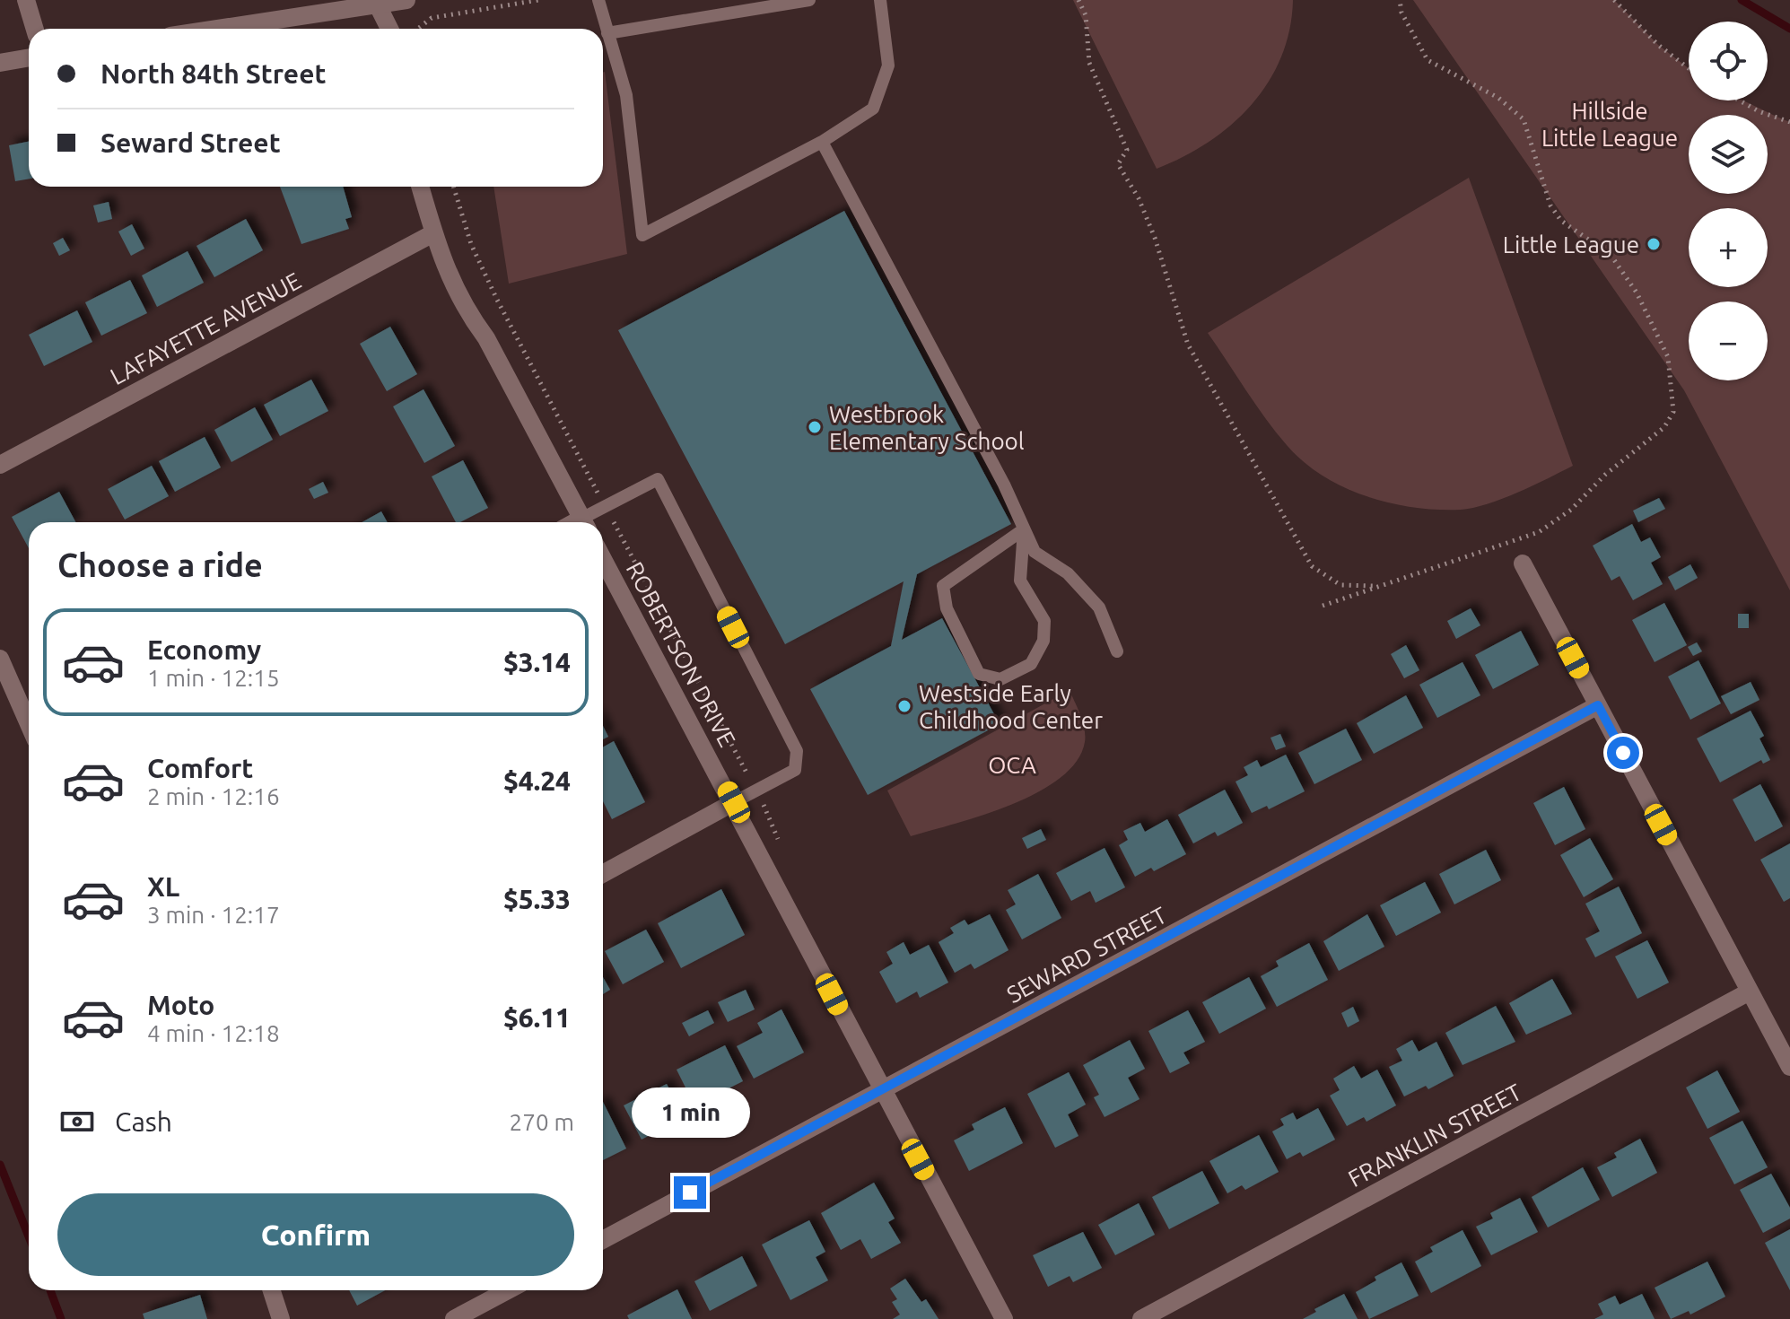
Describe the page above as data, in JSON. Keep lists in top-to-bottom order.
{
  "streets": {
    "street": [
      "LAFAYETTE AVENUE",
      "ROBERTSON DRIVE",
      "SEWARD STREET",
      "FRANKLIN STREET"
    ]
  },
  "crossings": [
    ["ROBERTSON DRIVE", "SEWARD STREET"]
  ],
  "parks": ["Hillside Little League", "OCA"],
  "places": ["Little League", "Westbrook Elementary School", "Westside Early Childhood Center"],
  "page": {
    "map_buttons": ["+", "−"],
    "banner": ["North 84th Street", "Seward Street"],
    "heading": "Choose a ride",
    "list": [
      {
        "name": "Economy",
        "note": "1 min · 12:15",
        "value": "$3.14"
      },
      {
        "name": "Comfort",
        "note": "2 min · 12:16",
        "value": "$4.24"
      },
      {
        "name": "XL",
        "note": "3 min · 12:17",
        "value": "$5.33"
      },
      {
        "name": "Moto",
        "note": "4 min · 12:18",
        "value": "$6.11"
      }
    ],
    "pay": ["Cash", "270 m"],
    "bubble": "1 min",
    "buttons": "Confirm"
  }
}
